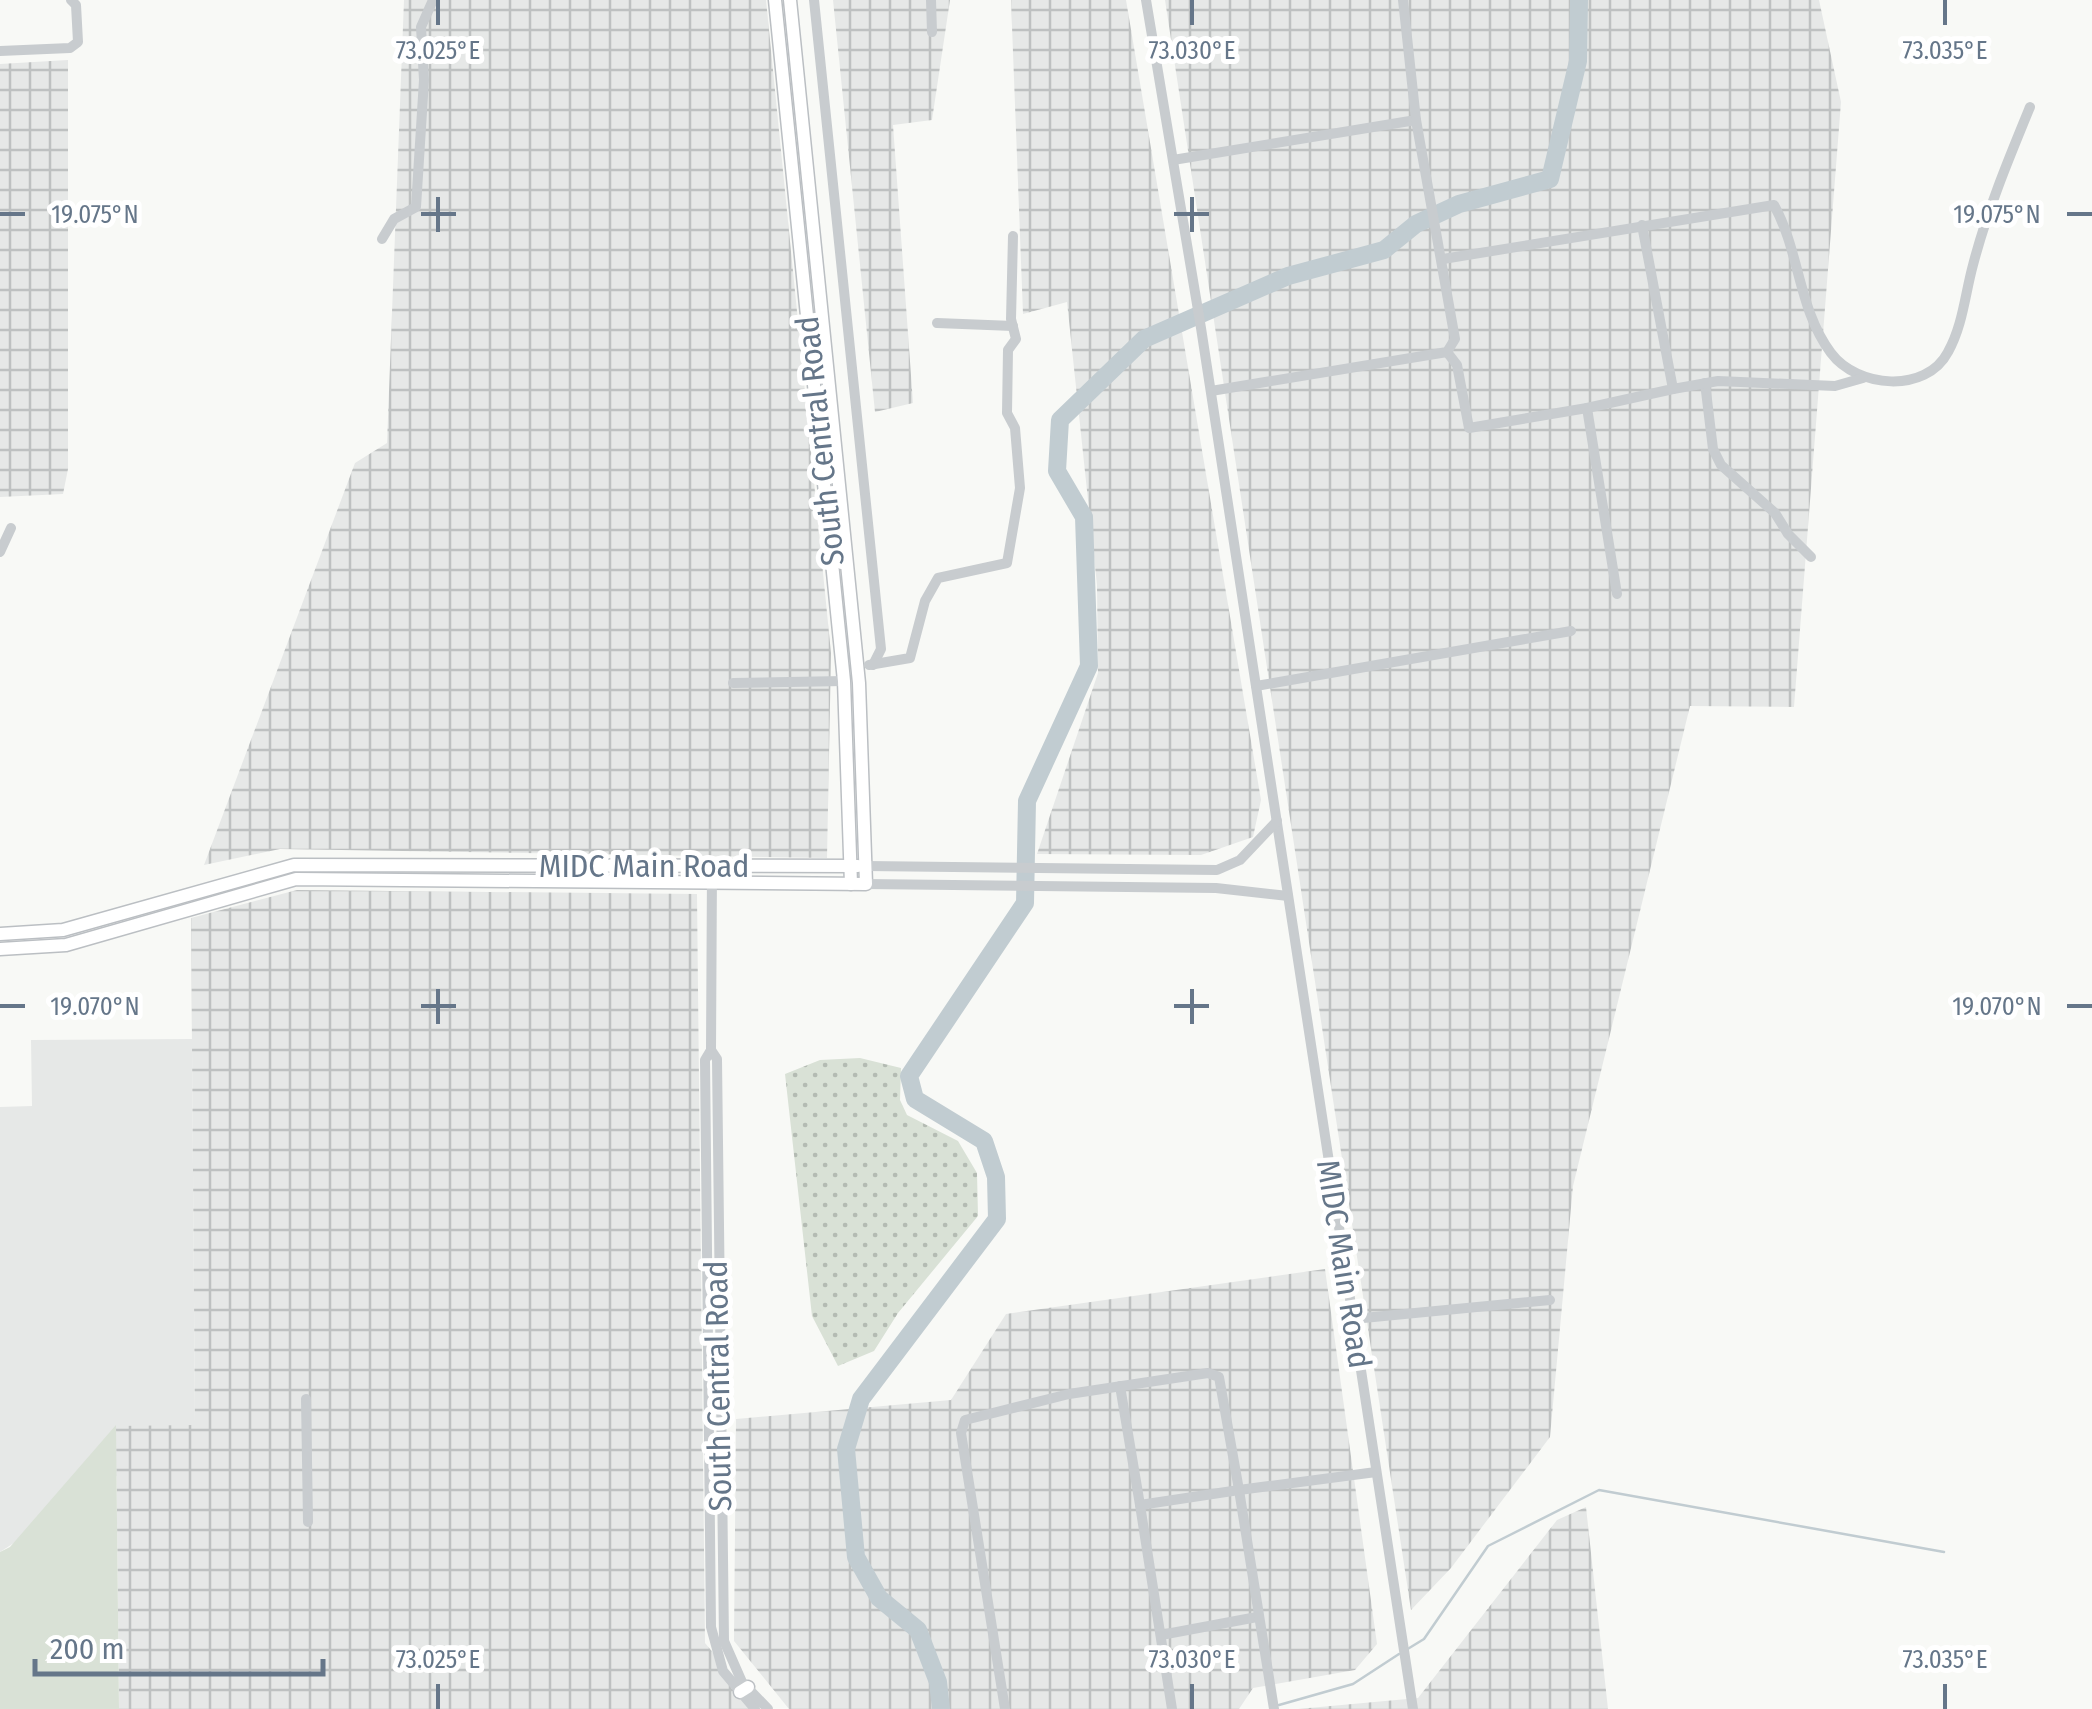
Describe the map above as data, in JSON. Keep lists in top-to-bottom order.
{
  "streets": {
    "main road": ["South Central Road", "MIDC Main Road"]
  },
  "crossings": [
    ["South Central Road", "MIDC Main Road"]
  ],
  "scale_bar": "200 m",
  "coordinates": [
    "73.025°E",
    "73.030°E",
    "73.035°E",
    "19.075°N",
    "19.070°N"
  ]
}
